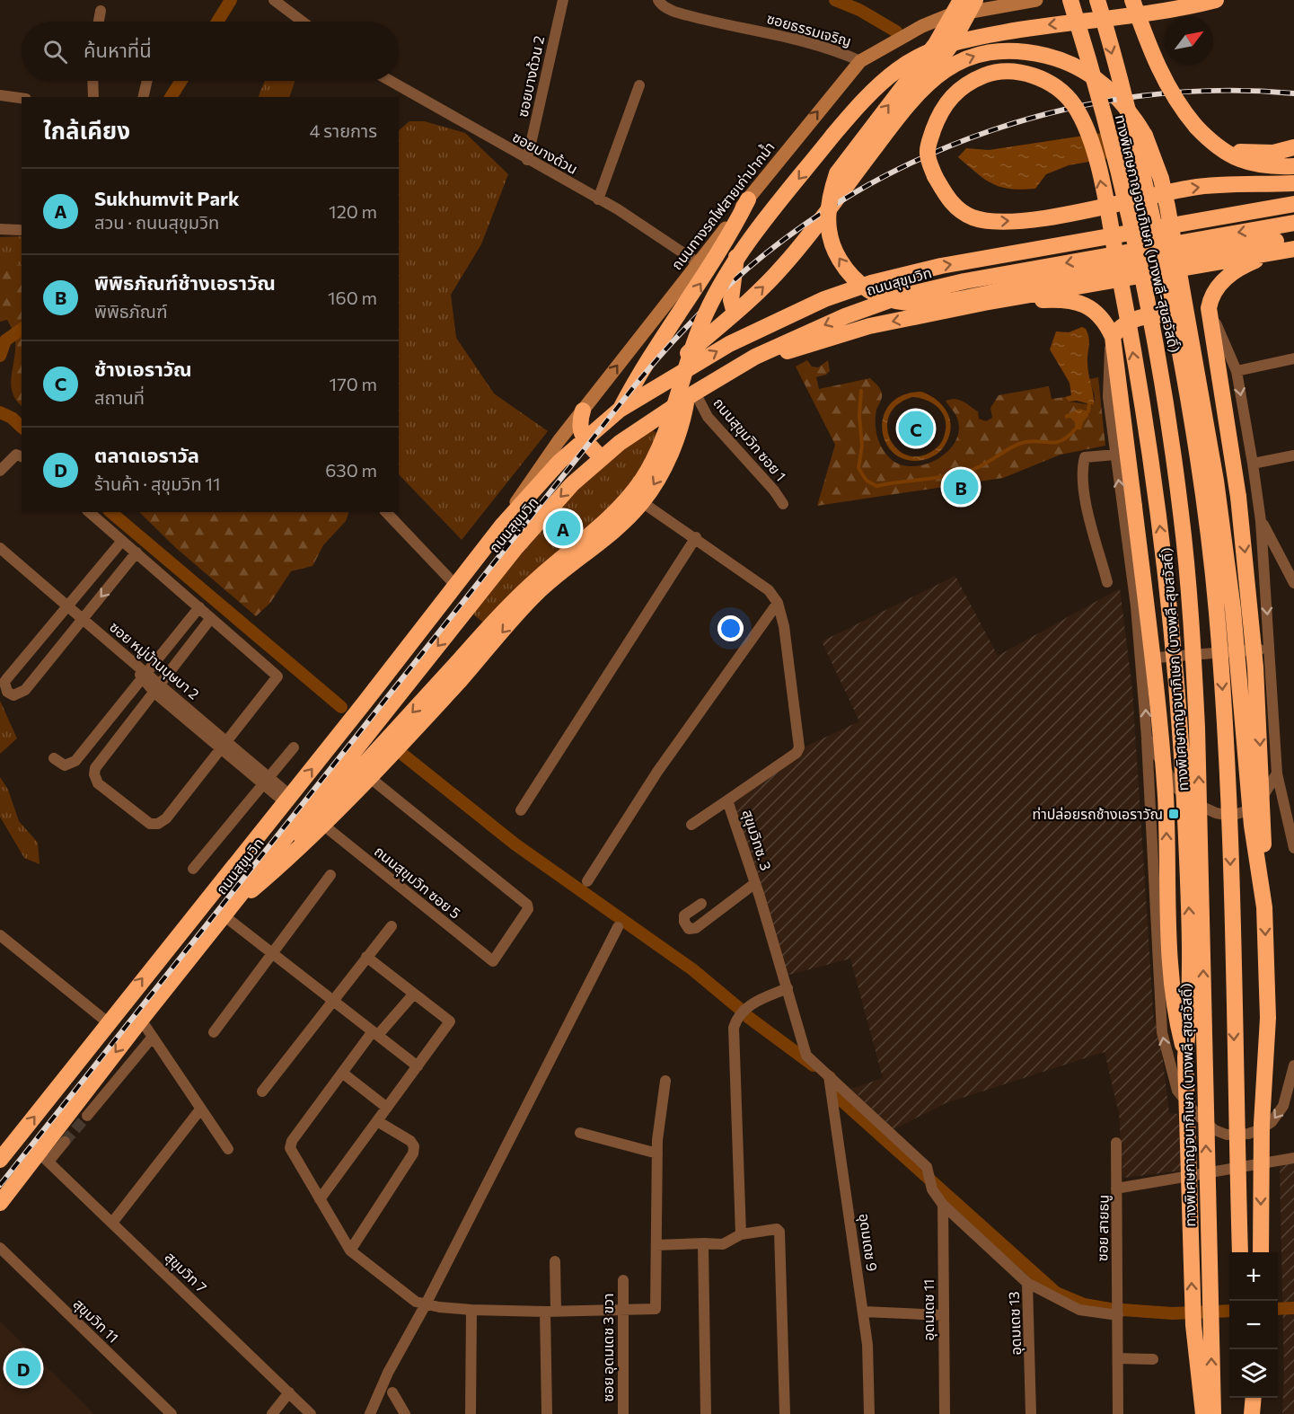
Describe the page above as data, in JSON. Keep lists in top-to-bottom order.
{
  "streets": {
    "highway": ["ทางพิเศษกาญจนาภิเษก (บางพลี-สุขสวัสดิ์)", "ถนนสุขุมวิท"],
    "main road": ["ถนนทางรถไฟสายเก่าปากน้ำ"],
    "street": [
      "ซอยธรรมเจริญ",
      "ซอยบางด้วน 2",
      "ซอยบางด้วน",
      "ถนนสุขุมวิท ซอย 1",
      "ซอย หมู่บ้านบุษบา 2",
      "สุขุมวิทซ. 3",
      "ถนนสุขุมวิท ซอย 5",
      "ซอย สายธนู",
      "อุดมเดช 9",
      "สุขุมวิท 7",
      "อุดมเดช 11",
      "สุขุมวิท 11",
      "อุดมเดช 13",
      "ซอย อุดมเดช 3 ขวา"
    ]
  },
  "crossings": [
    ["ซอยธรรมเจริญ", "ถนนทางรถไฟสายเก่าปากน้ำ"],
    ["ซอยบางด้วน 2", "ซอยบางด้วน"],
    ["ซอยบางด้วน", "ถนนทางรถไฟสายเก่าปากน้ำ"],
    ["ถนนทางรถไฟสายเก่าปากน้ำ", "ถนนสุขุมวิท"],
    ["ถนนสุขุมวิท", "ถนนสุขุมวิท ซอย 1"],
    ["ถนนสุขุมวิท", "ซอย หมู่บ้านบุษบา 2"],
    ["ถนนสุขุมวิท", "สุขุมวิท 7"],
    ["สุขุมวิทซ. 3", "อุดมเดช 9"],
    ["สุขุมวิทซ. 3", "อุดมเดช 13"],
    ["อุดมเดช 11", "อุดมเดช 13"]
  ],
  "one_way": ["ถนนทางรถไฟสายเก่าปากน้ำ"],
  "places": {
    "transit": ["ท่าปล่อยรถช้างเอราวัณ"]
  },
  "north": "top right",
  "page": {
    "search": "ค้นหาที่นี่",
    "heading": ["ใกล้เคียง", "4 รายการ"],
    "list": [
      {
        "mark": "A",
        "name": "Sukhumvit Park",
        "note": "สวน · ถนนสุขุมวิท",
        "value": "120 m"
      },
      {
        "mark": "B",
        "name": "พิพิธภัณฑ์ช้างเอราวัณ",
        "note": "พิพิธภัณฑ์",
        "value": "160 m"
      },
      {
        "mark": "C",
        "name": "ช้างเอราวัณ",
        "note": "สถานที่",
        "value": "170 m"
      },
      {
        "mark": "D",
        "name": "ตลาดเอราวัล",
        "note": "ร้านค้า · สุขุมวิท 11",
        "value": "630 m"
      }
    ],
    "pins": [
      "C",
      "B",
      "A",
      "D"
    ],
    "map_buttons": ["+", "−"]
  }
}
